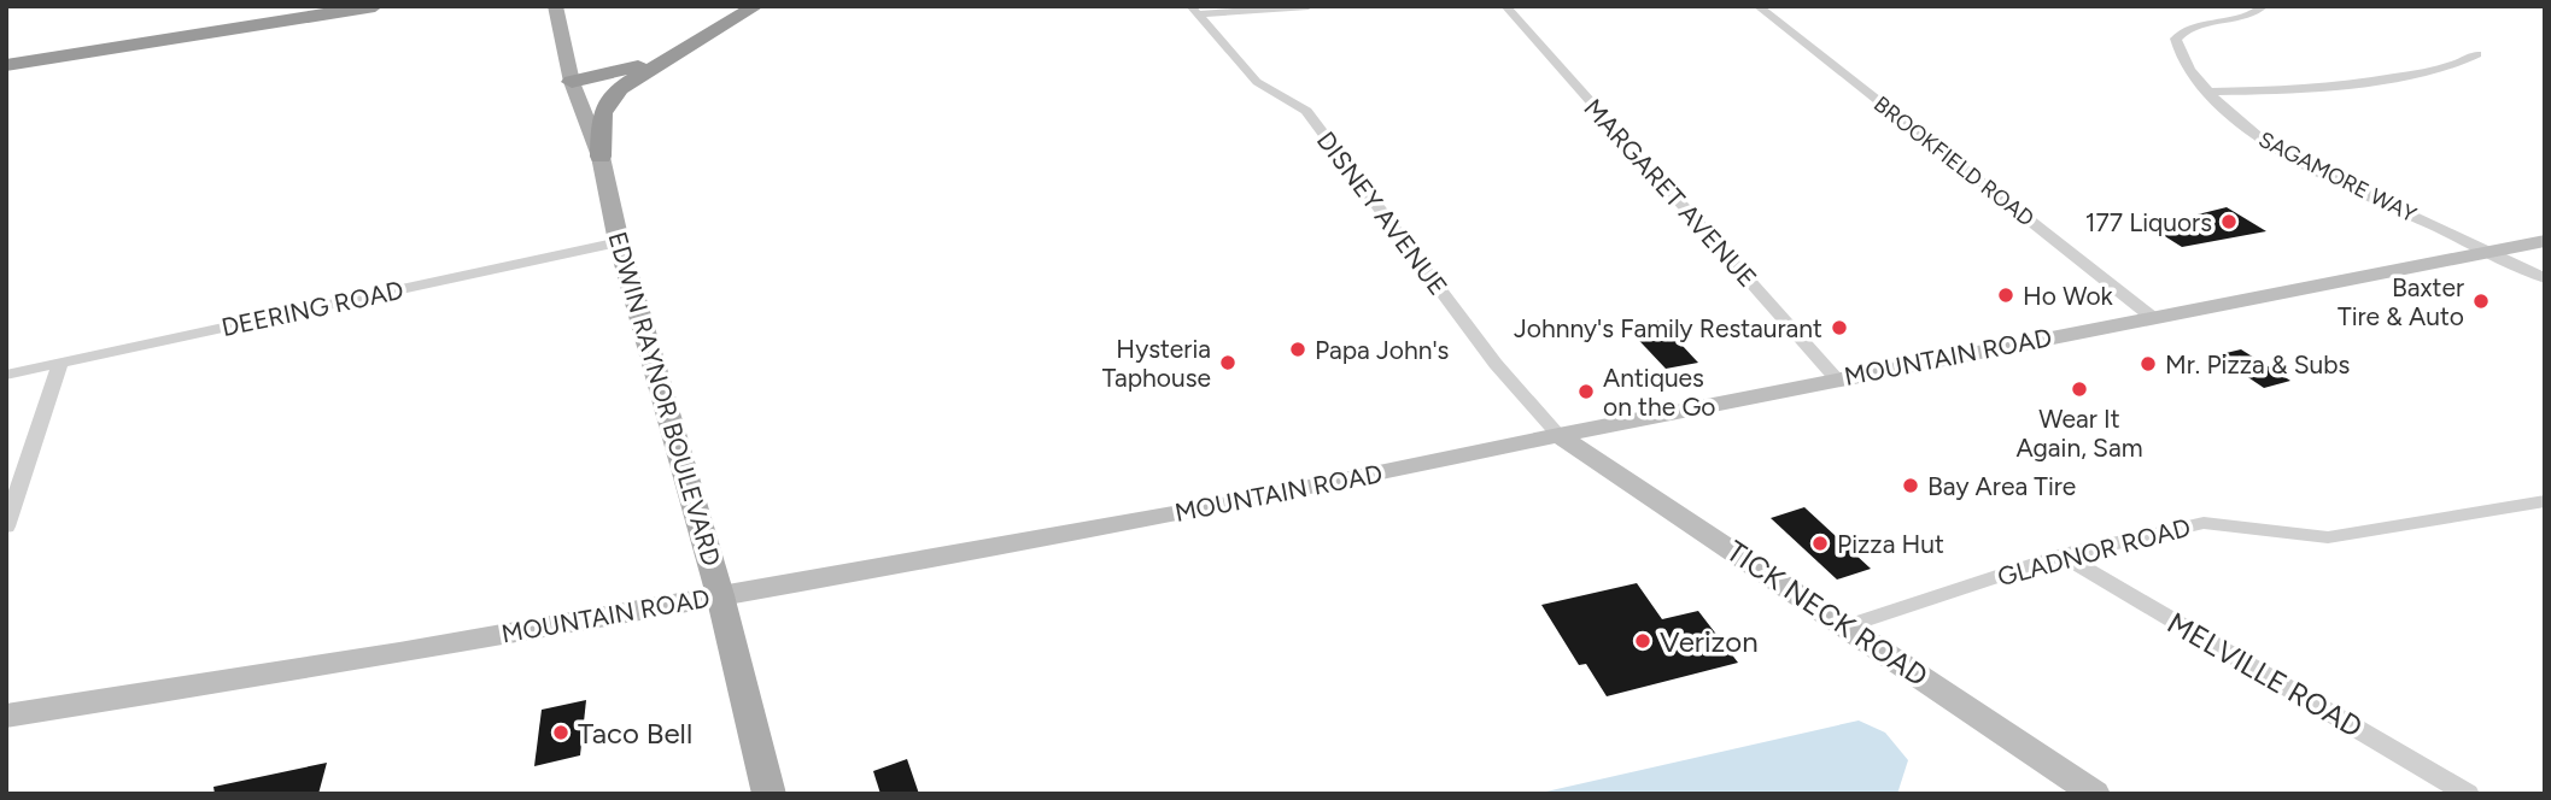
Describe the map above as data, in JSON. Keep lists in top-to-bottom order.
{
  "streets": {
    "main road": ["MOUNTAIN ROAD", "EDWIN RAYNOR BOULEVARD", "TICK NECK ROAD"],
    "street": [
      "BROOKFIELD ROAD",
      "SAGAMORE WAY",
      "MARGARET AVENUE",
      "DISNEY AVENUE",
      "DEERING ROAD",
      "GLADNOR ROAD",
      "MELVILLE ROAD"
    ]
  },
  "crossings": [
    ["BROOKFIELD ROAD", "MOUNTAIN ROAD"],
    ["SAGAMORE WAY", "MOUNTAIN ROAD"],
    ["MARGARET AVENUE", "MOUNTAIN ROAD"],
    ["DISNEY AVENUE", "MOUNTAIN ROAD"],
    ["DISNEY AVENUE", "TICK NECK ROAD"],
    ["DEERING ROAD", "EDWIN RAYNOR BOULEVARD"],
    ["MOUNTAIN ROAD", "EDWIN RAYNOR BOULEVARD"],
    ["MOUNTAIN ROAD", "TICK NECK ROAD"],
    ["GLADNOR ROAD", "TICK NECK ROAD"],
    ["GLADNOR ROAD", "MELVILLE ROAD"]
  ],
  "places": [
    "177 Liquors",
    "Ho Wok",
    "Baxter Tire & Auto",
    "Johnny's Family Restaurant",
    "Papa John's",
    "Hysteria Taphouse",
    "Mr. Pizza & Subs",
    "Wear It Again, Sam",
    "Antiques on the Go",
    "Bay Area Tire",
    "Pizza Hut",
    "Verizon",
    "Taco Bell"
  ]
}
